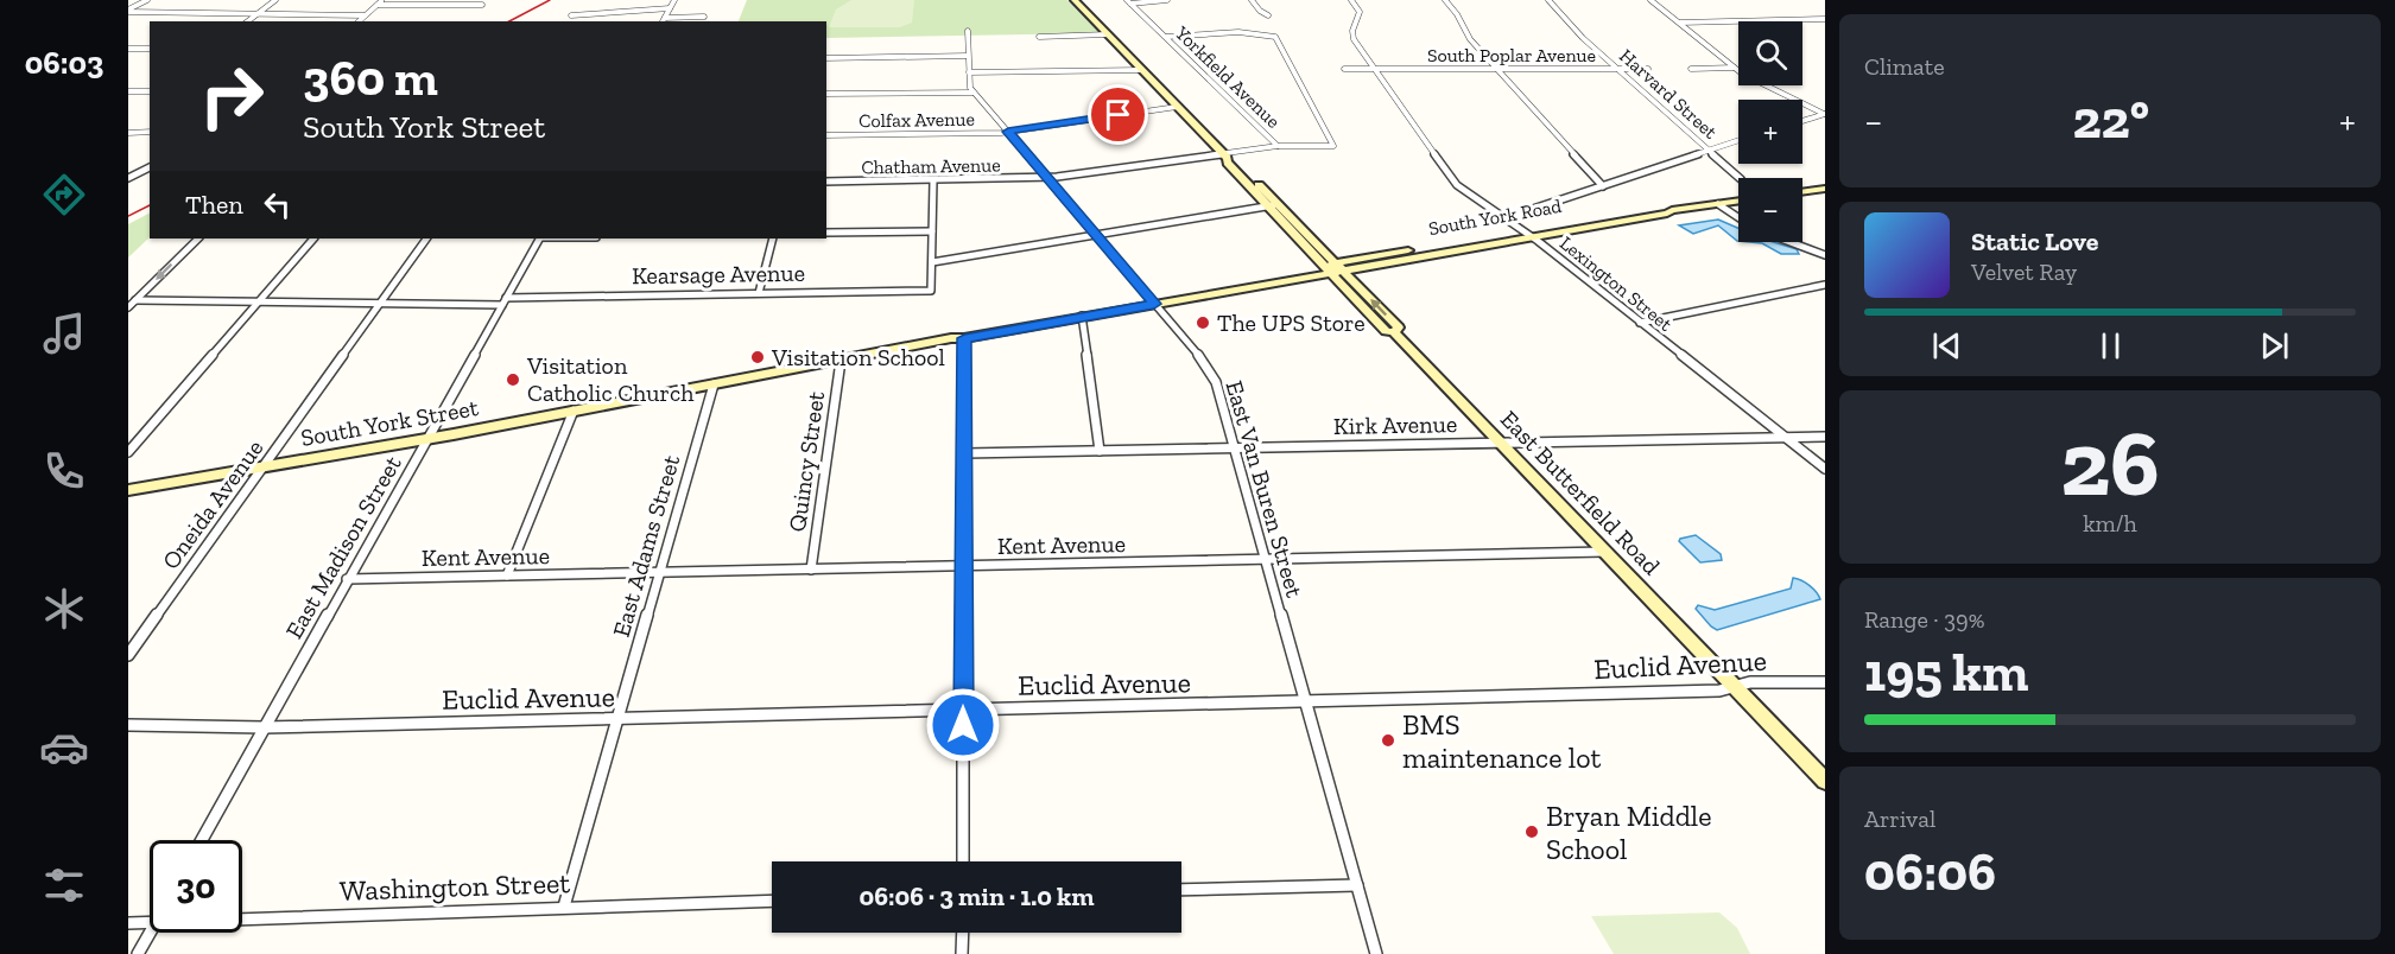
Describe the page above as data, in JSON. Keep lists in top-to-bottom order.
{
  "streets": {
    "main road": ["South York Road", "South York Street", "East Butterfield Road"],
    "street": [
      "South Poplar Avenue",
      "Yorkfield Avenue",
      "Harvard Street",
      "Colfax Avenue",
      "Chatham Avenue",
      "Kearsage Avenue",
      "Lexington Street",
      "Kirk Avenue",
      "Quincy Street",
      "East Van Buren Street",
      "Oneida Avenue",
      "Kent Avenue",
      "East Adams Street",
      "East Madison Street",
      "Euclid Avenue",
      "Washington Street"
    ]
  },
  "crossings": [
    ["South Poplar Avenue", "Harvard Street"],
    ["South Poplar Avenue", "Lexington Street"],
    ["Yorkfield Avenue", "Chatham Avenue"],
    ["Harvard Street", "South York Road"],
    ["Colfax Avenue", "East Van Buren Street"],
    ["Colfax Avenue", "East Butterfield Road"],
    ["Chatham Avenue", "East Van Buren Street"],
    ["Chatham Avenue", "East Butterfield Road"],
    ["South York Road", "Lexington Street"],
    ["South York Road", "South York Street"],
    ["South York Road", "East Butterfield Road"],
    ["Kearsage Avenue", "Oneida Avenue"],
    ["Kearsage Avenue", "East Madison Street"],
    ["Lexington Street", "Kirk Avenue"],
    ["South York Street", "Quincy Street"],
    ["South York Street", "East Van Buren Street"],
    ["South York Street", "East Butterfield Road"],
    ["South York Street", "Oneida Avenue"],
    ["South York Street", "East Adams Street"],
    ["South York Street", "East Madison Street"],
    ["Kirk Avenue", "East Van Buren Street"],
    ["Kirk Avenue", "East Butterfield Road"],
    ["Quincy Street", "Kent Avenue"],
    ["East Van Buren Street", "Kent Avenue"],
    ["East Van Buren Street", "Euclid Avenue"],
    ["East Butterfield Road", "Kent Avenue"],
    ["East Butterfield Road", "Euclid Avenue"],
    ["Kent Avenue", "East Adams Street"],
    ["Kent Avenue", "East Madison Street"],
    ["East Adams Street", "Euclid Avenue"],
    ["East Adams Street", "Washington Street"],
    ["East Madison Street", "Euclid Avenue"]
  ],
  "places": [
    "The UPS Store",
    "Visitation School",
    "Visitation Catholic Church",
    "BMS maintenance lot",
    "Bryan Middle School"
  ],
  "page": {
    "tabs": "06:03",
    "tile": [
      "Climate",
      ["26", "km/h"],
      ["Range · 39%", "195 km"],
      ["Arrival", "06:06"]
    ],
    "map_buttons": ["+", "−"],
    "turn": ["360 m", "South York Street"],
    "heat": ["−", "22°", "+"],
    "then": "Then",
    "song": ["Static Love", "Velvet Ray"],
    "limit": "30",
    "trip": "06:06 · 3 min · 1.0 km"
  }
}
